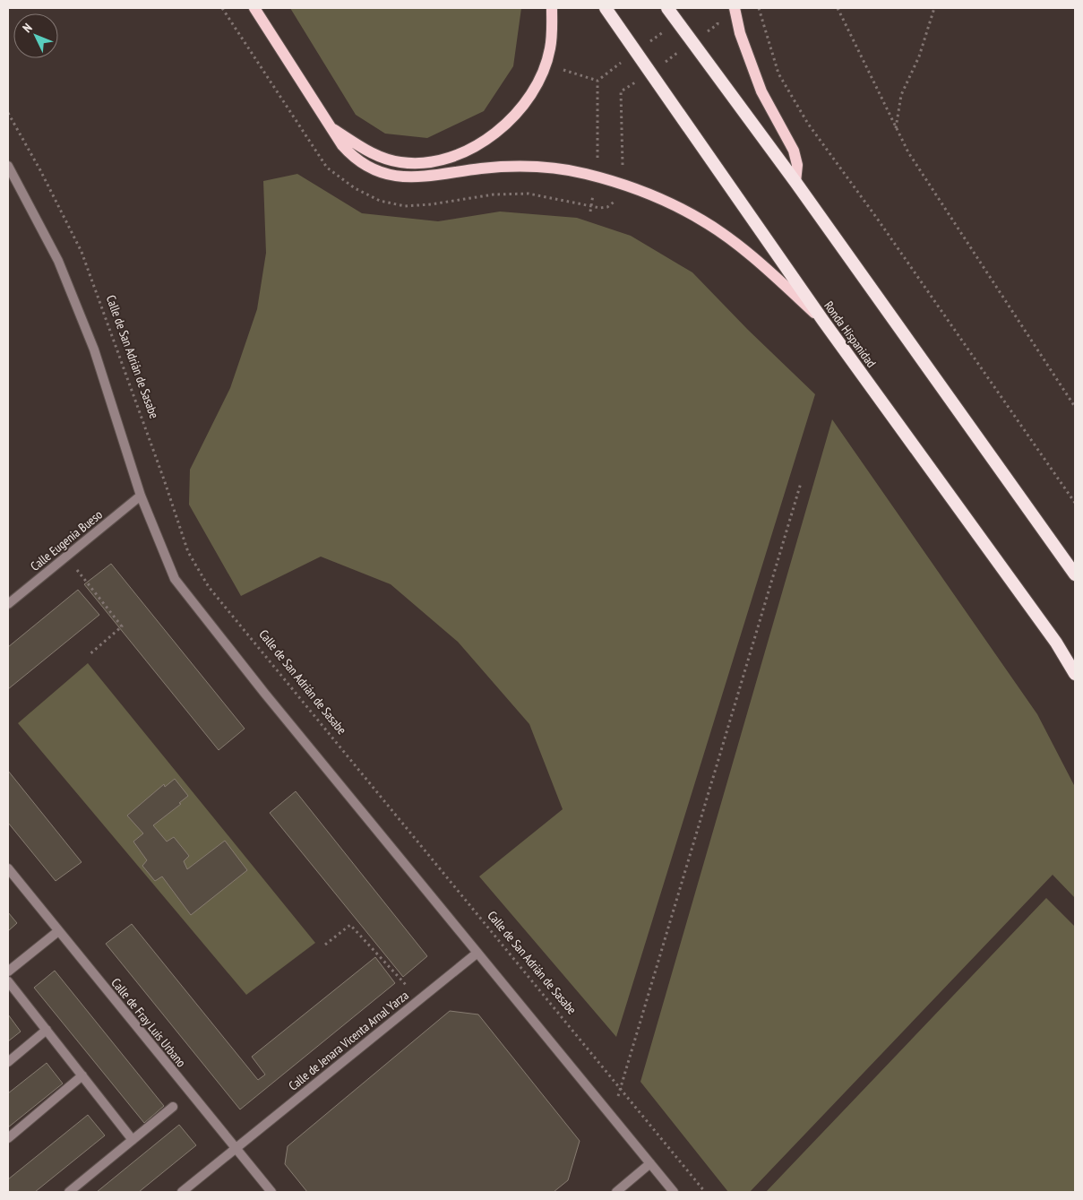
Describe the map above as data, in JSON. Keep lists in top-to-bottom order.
{
  "streets": {
    "highway": ["Ronda Hispanidad"],
    "street": ["Calle Eugenia Bueso", "Calle de Fray Luis Urbano", "Calle de Jenara Vicenta Arnal Yarza"],
    "path": ["Calle de San Adrián de Sasabe"]
  },
  "crossings": [
    ["Calle de Fray Luis Urbano", "Calle de Jenara Vicenta Arnal Yarza"]
  ],
  "north": "top left"
}
